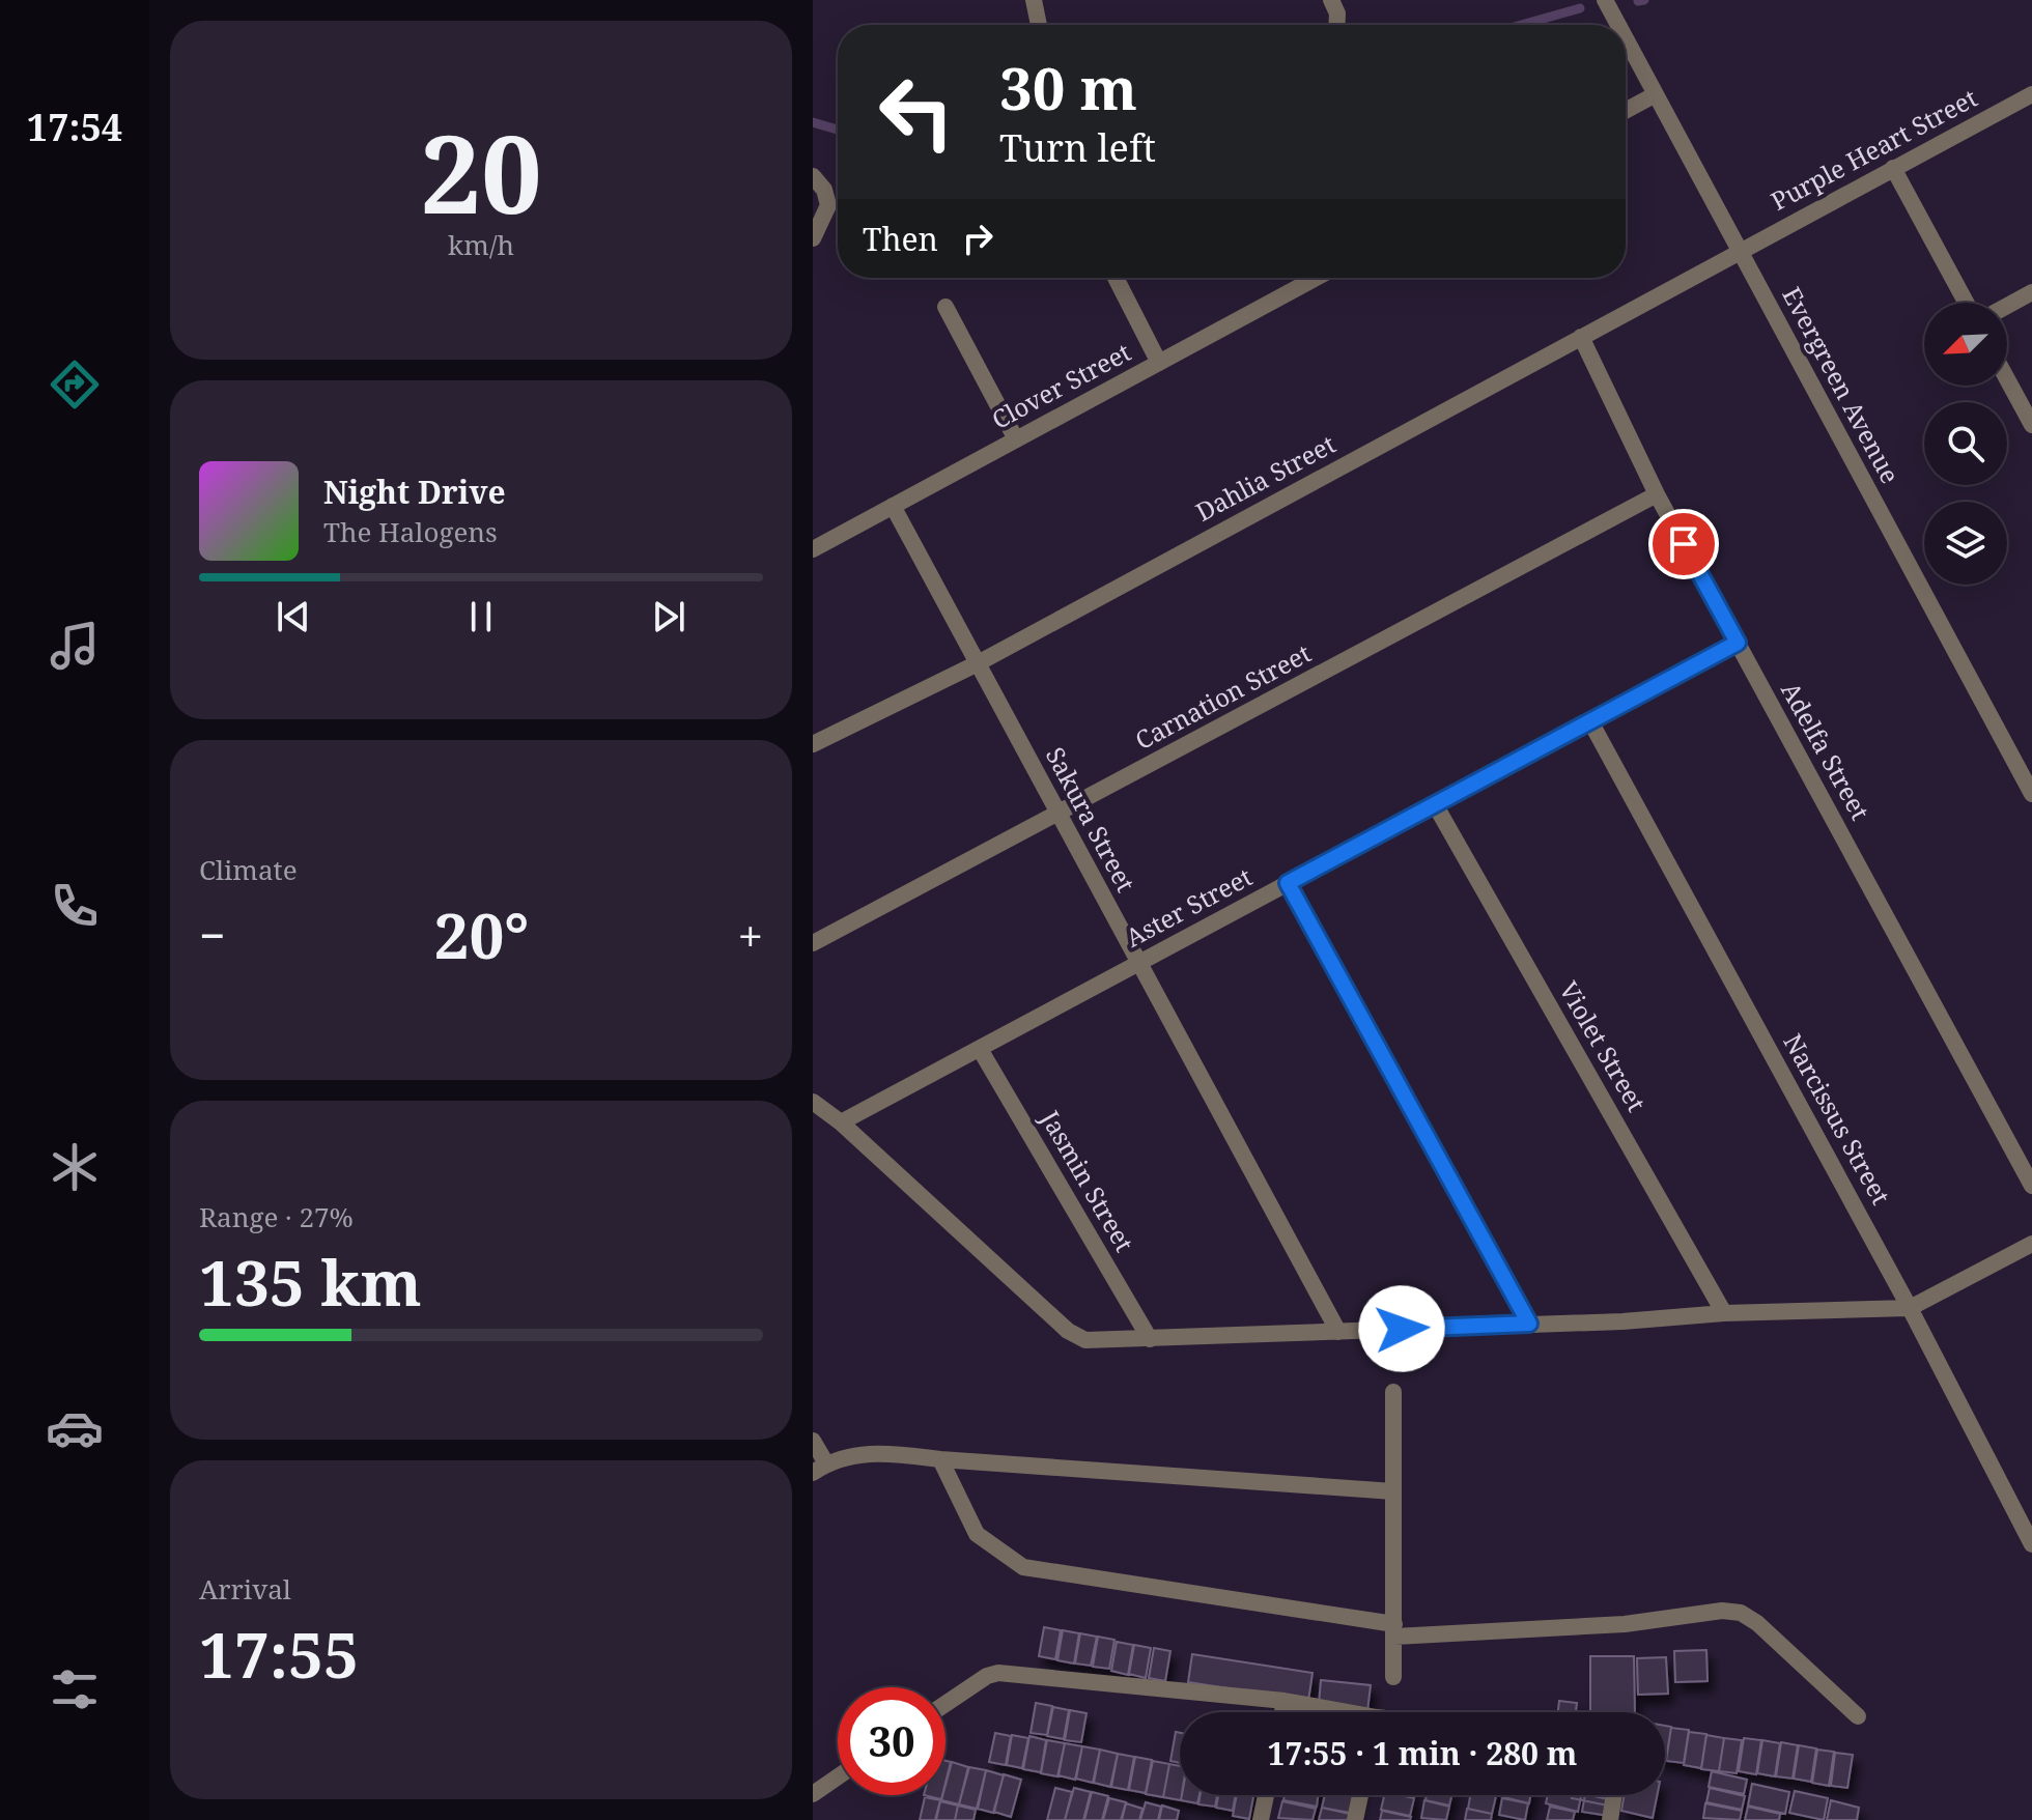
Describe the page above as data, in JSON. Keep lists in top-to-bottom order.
{
  "streets": {
    "street": [
      "Purple Heart Street",
      "Evergreen Avenue",
      "Clover Street",
      "Dahlia Street",
      "Carnation Street",
      "Adelfa Street",
      "Sakura Street",
      "Aster Street",
      "Violet Street",
      "Narcissus Street",
      "Jasmin Street"
    ]
  },
  "crossings": [
    ["Purple Heart Street", "Evergreen Avenue"],
    ["Purple Heart Street", "Dahlia Street"],
    ["Evergreen Avenue", "Dahlia Street"],
    ["Clover Street", "Sakura Street"],
    ["Dahlia Street", "Adelfa Street"],
    ["Dahlia Street", "Sakura Street"],
    ["Carnation Street", "Adelfa Street"],
    ["Carnation Street", "Sakura Street"],
    ["Adelfa Street", "Aster Street"],
    ["Sakura Street", "Aster Street"],
    ["Aster Street", "Violet Street"],
    ["Aster Street", "Narcissus Street"],
    ["Aster Street", "Jasmin Street"]
  ],
  "north": "bottom left",
  "page": {
    "tabs": "17:54",
    "tile": [
      ["20", "km/h"],
      "Climate",
      ["Range · 27%", "135 km"],
      ["Arrival", "17:55"]
    ],
    "turn": ["30 m", "Turn left"],
    "then": "Then",
    "song": ["Night Drive", "The Halogens"],
    "heat": ["−", "20°", "+"],
    "limit": "30",
    "trip": "17:55 · 1 min · 280 m"
  }
}
